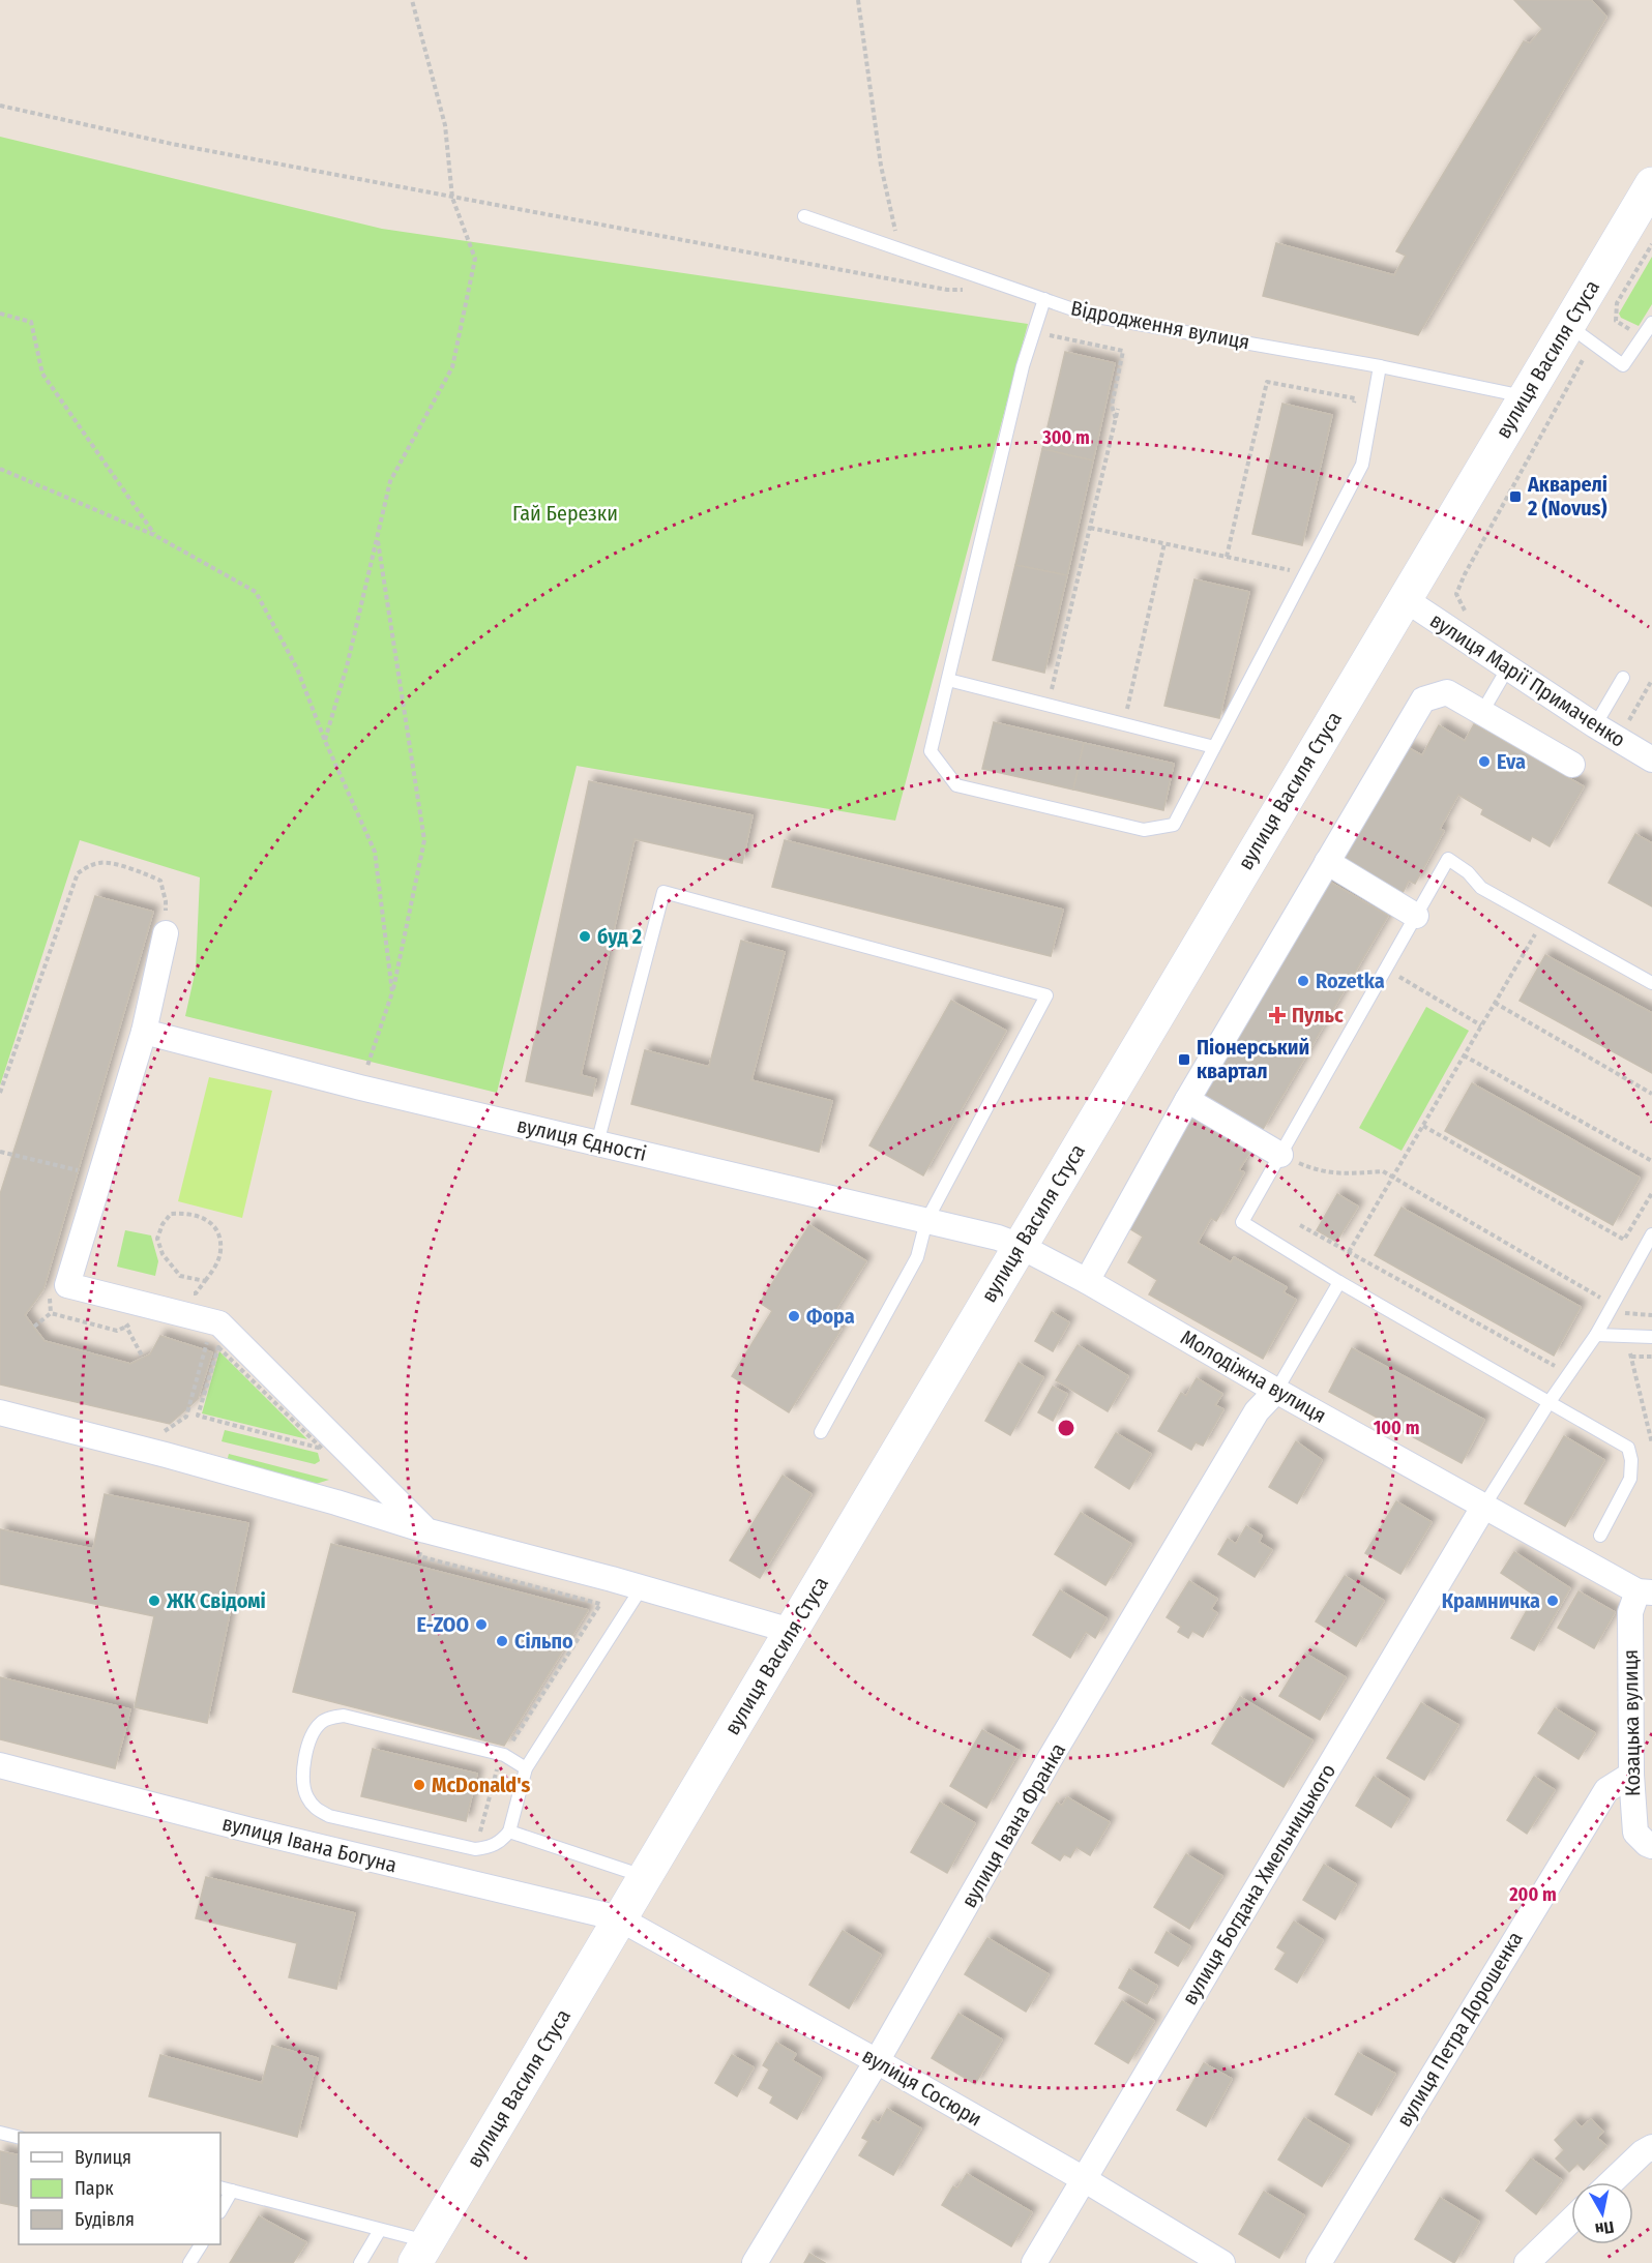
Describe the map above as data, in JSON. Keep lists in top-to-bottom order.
{
  "streets": {
    "main road": ["вулиця Василя Стуса"],
    "street": [
      "вулиця Марії Примаченко",
      "вулиця Єдності",
      "Молодіжна вулиця",
      "Козацька вулиця",
      "вулиця Івана Франка",
      "вулиця Івана Богуна",
      "вулиця Богдана Хмельницького",
      "вулиця Петра Дорошенка",
      "вулиця Сосюри"
    ],
    "lane": ["Відродження вулиця"]
  },
  "crossings": [
    ["Відродження вулиця", "вулиця Василя Стуса"],
    ["вулиця Василя Стуса", "вулиця Марії Примаченко"],
    ["вулиця Василя Стуса", "вулиця Єдності"],
    ["вулиця Василя Стуса", "Молодіжна вулиця"],
    ["вулиця Василя Стуса", "вулиця Івана Богуна"],
    ["вулиця Василя Стуса", "вулиця Сосюри"],
    ["вулиця Єдності", "Молодіжна вулиця"],
    ["Молодіжна вулиця", "Козацька вулиця"],
    ["Молодіжна вулиця", "вулиця Івана Франка"],
    ["Молодіжна вулиця", "вулиця Богдана Хмельницького"],
    ["Козацька вулиця", "вулиця Петра Дорошенка"],
    ["вулиця Івана Франка", "вулиця Сосюри"],
    ["вулиця Івана Богуна", "вулиця Сосюри"],
    ["вулиця Богдана Хмельницького", "вулиця Сосюри"]
  ],
  "parks": ["Гай Березки"],
  "places": {
    "transit": ["Акварелі 2 (Novus)", "Піонерський квартал"],
    "other": [
      "Eva",
      "буд 2",
      "Rozetka",
      "Фора",
      "ЖК Свідомі",
      "Крамничка",
      "E-ZOO",
      "Сільпо",
      "McDonald's"
    ],
    "health": ["Пульс"]
  },
  "legend": ["Вулиця", "Парк", "Будівля"],
  "north": "bottom",
  "rings": ["300 m", "100 m", "200 m"]
}
